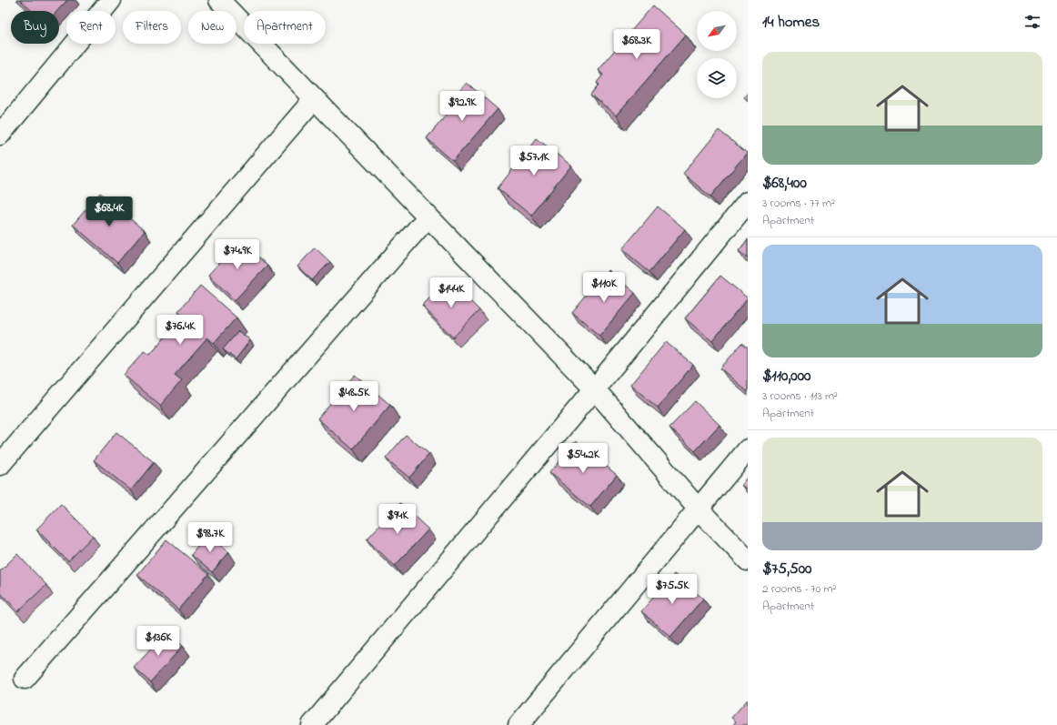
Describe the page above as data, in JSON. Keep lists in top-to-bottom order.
{
  "north": "bottom left",
  "page": {
    "heading": "14 homes",
    "chip": [
      "Buy",
      "Rent",
      "Filters",
      "New",
      "Apartment"
    ],
    "price": [
      "$68.3K",
      "$92.9K",
      "$57.1K",
      "$68.4K",
      "$74.9K",
      "$110K",
      "$144K",
      "$76.4K",
      "$48.5K",
      "$54.2K",
      "$94K",
      "$98.7K",
      "$75.5K",
      "$136K"
    ],
    "list": [
      {
        "name": "$68,400",
        "note": "3 rooms · 77 m² · Apartment"
      },
      {
        "name": "$110,000",
        "note": "3 rooms · 113 m² · Apartment"
      },
      {
        "name": "$75,500",
        "note": "2 rooms · 70 m² · Apartment"
      }
    ]
  }
}
